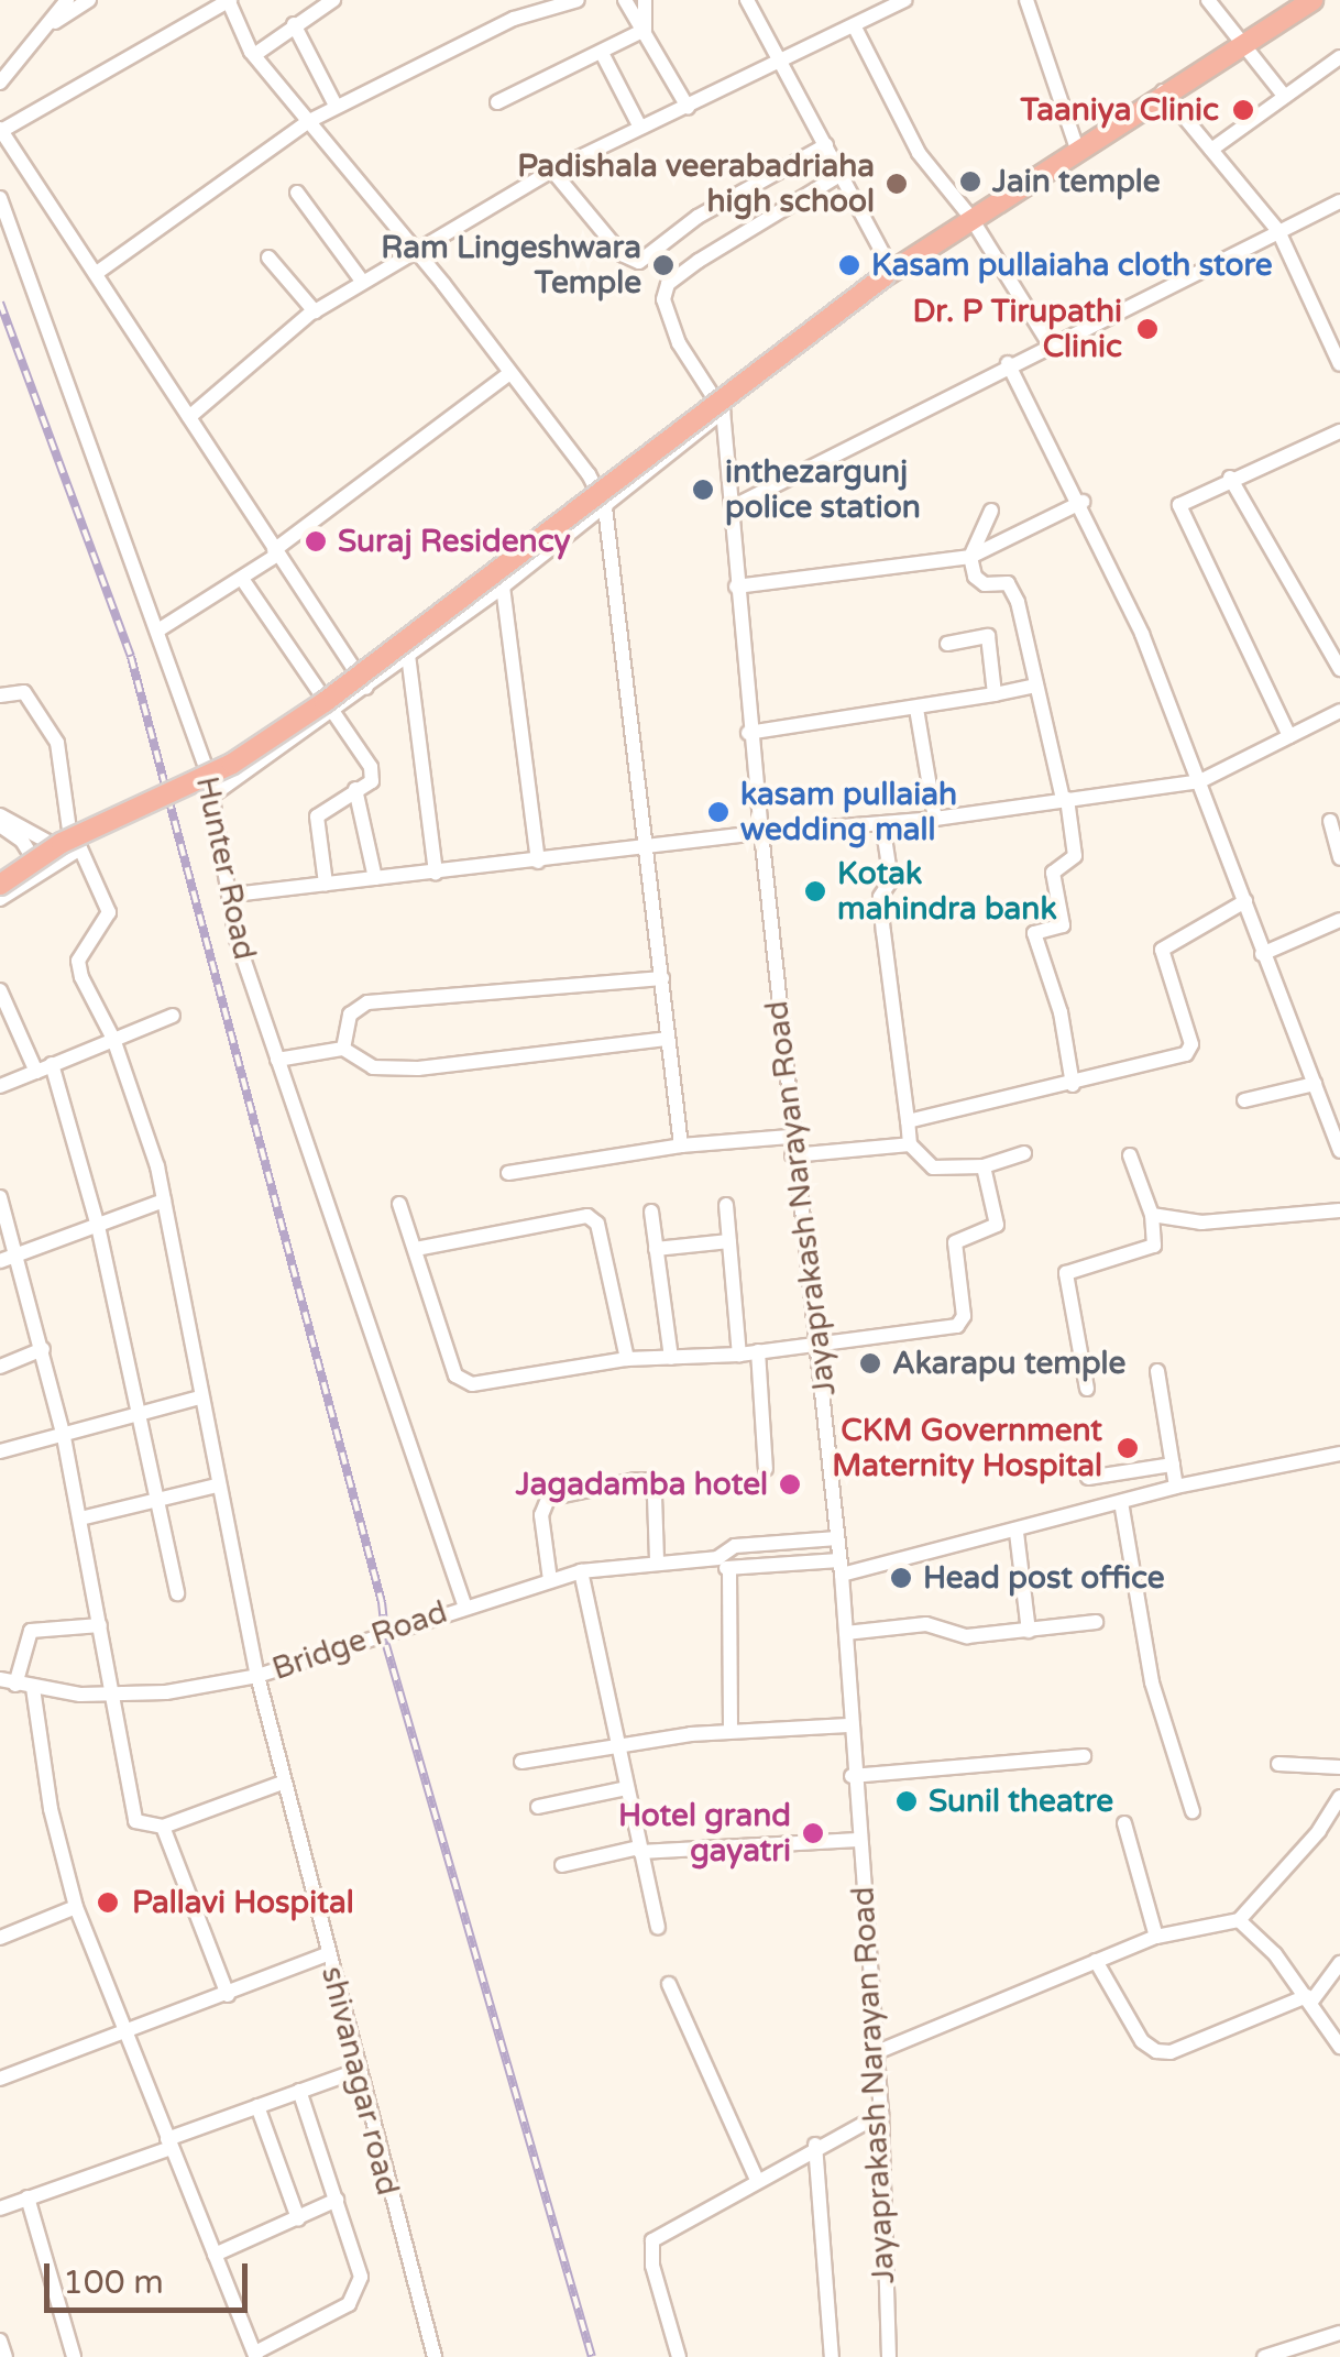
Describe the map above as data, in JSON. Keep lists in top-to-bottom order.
{
  "streets": {
    "street": [
      "Hunter Road",
      "Jayaprakash Narayan Road",
      "Bridge Road",
      "shivanagar road"
    ]
  },
  "crossings": [
    ["Hunter Road", "Bridge Road"],
    ["Jayaprakash Narayan Road", "Bridge Road"],
    ["Bridge Road", "shivanagar road"]
  ],
  "places": [
    "Taaniya Clinic",
    "Jain temple",
    "Padishala veerabadriaha high school",
    "Ram Lingeshwara Temple",
    "Kasam pullaiaha cloth store",
    "Dr. P Tirupathi Clinic",
    "inthezargunj police station",
    "Suraj Residency",
    "kasam pullaiah wedding mall",
    "Kotak mahindra bank",
    "Akarapu temple",
    "CKM Government Maternity Hospital",
    "Jagadamba hotel",
    "Head post office",
    "Sunil theatre",
    "Hotel grand gayatri",
    "Pallavi Hospital"
  ],
  "scale_bar": "100 m"
}
